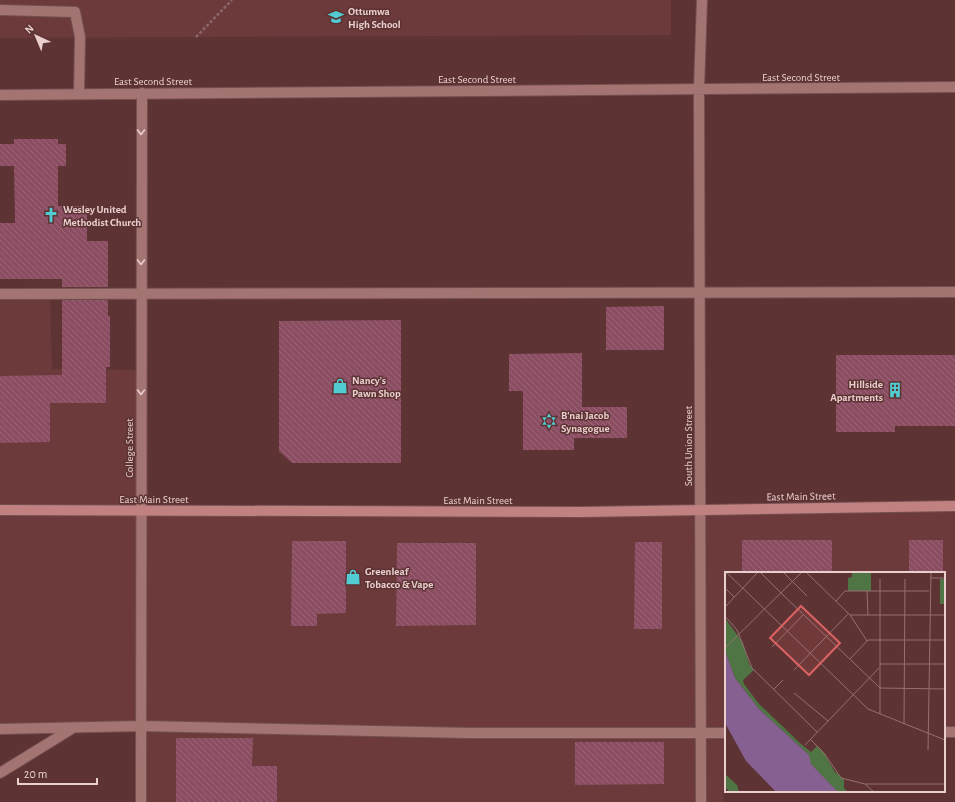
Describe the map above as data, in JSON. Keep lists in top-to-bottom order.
{
  "streets": {
    "main road": ["East Main Street"],
    "street": ["East Second Street", "South Union Street", "College Street"]
  },
  "crossings": [
    ["East Second Street", "South Union Street"],
    ["East Second Street", "College Street"],
    ["South Union Street", "East Main Street"],
    ["College Street", "East Main Street"]
  ],
  "one_way": ["College Street"],
  "places": {
    "school or university": ["Ottumwa High School"],
    "church": ["Wesley United Methodist Church"],
    "shop": ["Nancy's Pawn Shop", "Greenleaf Tobacco & Vape"],
    "building": ["Hillside Apartments"],
    "synagogue": ["B'nai Jacob Synagogue"]
  },
  "scale_bar": "20 m",
  "north": "top left"
}
